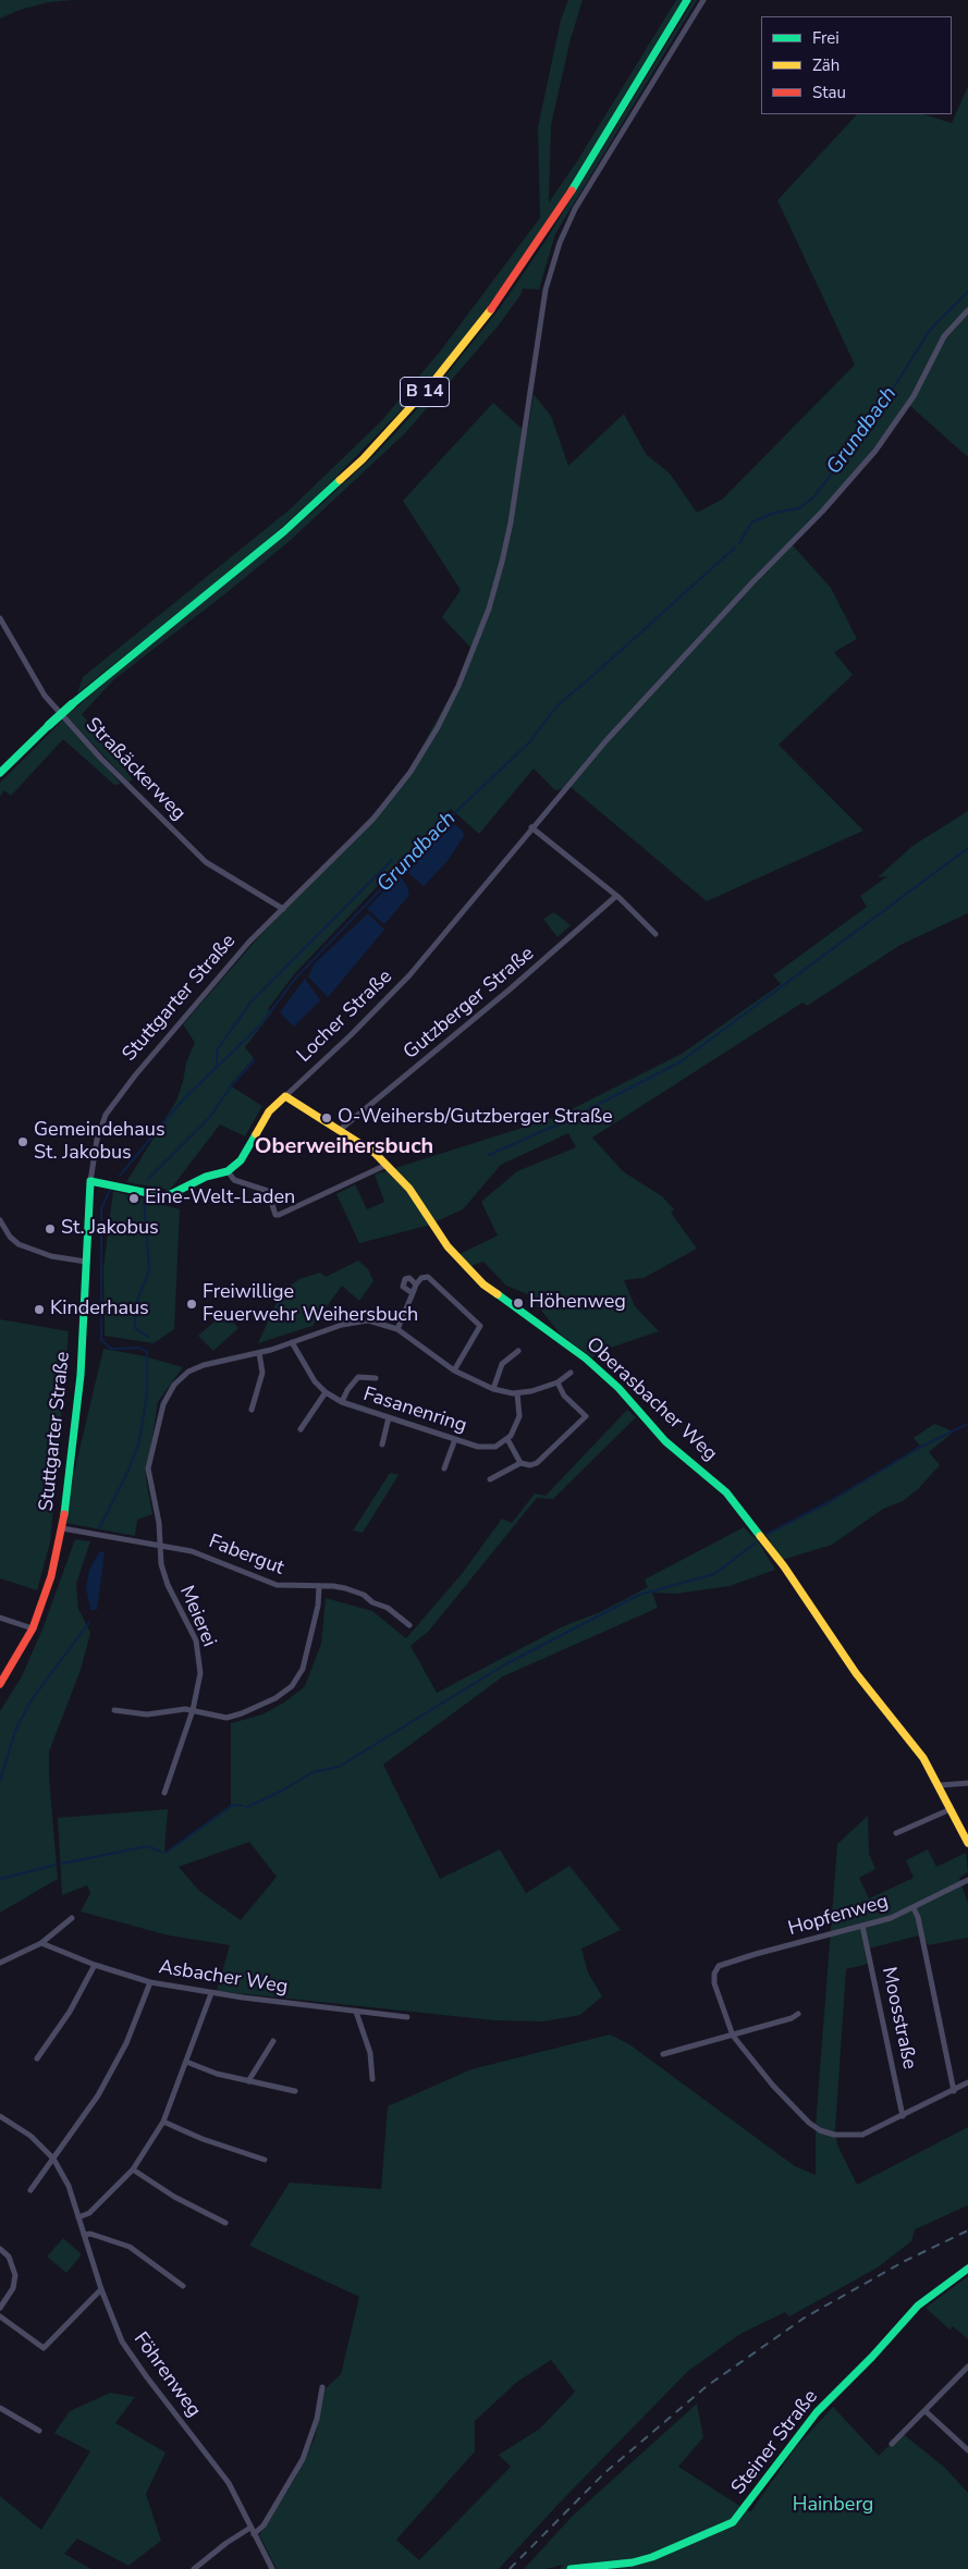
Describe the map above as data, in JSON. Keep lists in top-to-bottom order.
{
  "streets": {
    "street": [
      "B 14",
      "Straßäckerweg",
      "Stuttgarter Straße",
      "Gutzberger Straße",
      "Locher Straße",
      "Oberasbacher Weg",
      "Fasanenring",
      "Fabergut",
      "Meierei",
      "Hopfenweg",
      "Asbacher Weg",
      "Moosstraße",
      "Föhrenweg",
      "Steiner Straße"
    ]
  },
  "crossings": [
    ["Straßäckerweg", "Stuttgarter Straße"],
    ["Stuttgarter Straße", "Fabergut"],
    ["Gutzberger Straße", "Oberasbacher Weg"],
    ["Locher Straße", "Oberasbacher Weg"],
    ["Fabergut", "Meierei"],
    ["Hopfenweg", "Moosstraße"]
  ],
  "districts": ["Oberweihersbuch"],
  "water": ["Grundbach"],
  "parks": ["Hainberg"],
  "places": [
    "O-Weihersb/Gutzberger Straße",
    "Gemeindehaus St. Jakobus",
    "Eine-Welt-Laden",
    "St. Jakobus",
    "Höhenweg",
    "Freiwillige Feuerwehr Weihersbuch",
    "Kinderhaus"
  ],
  "legend": ["Frei", "Zäh", "Stau"]
}
